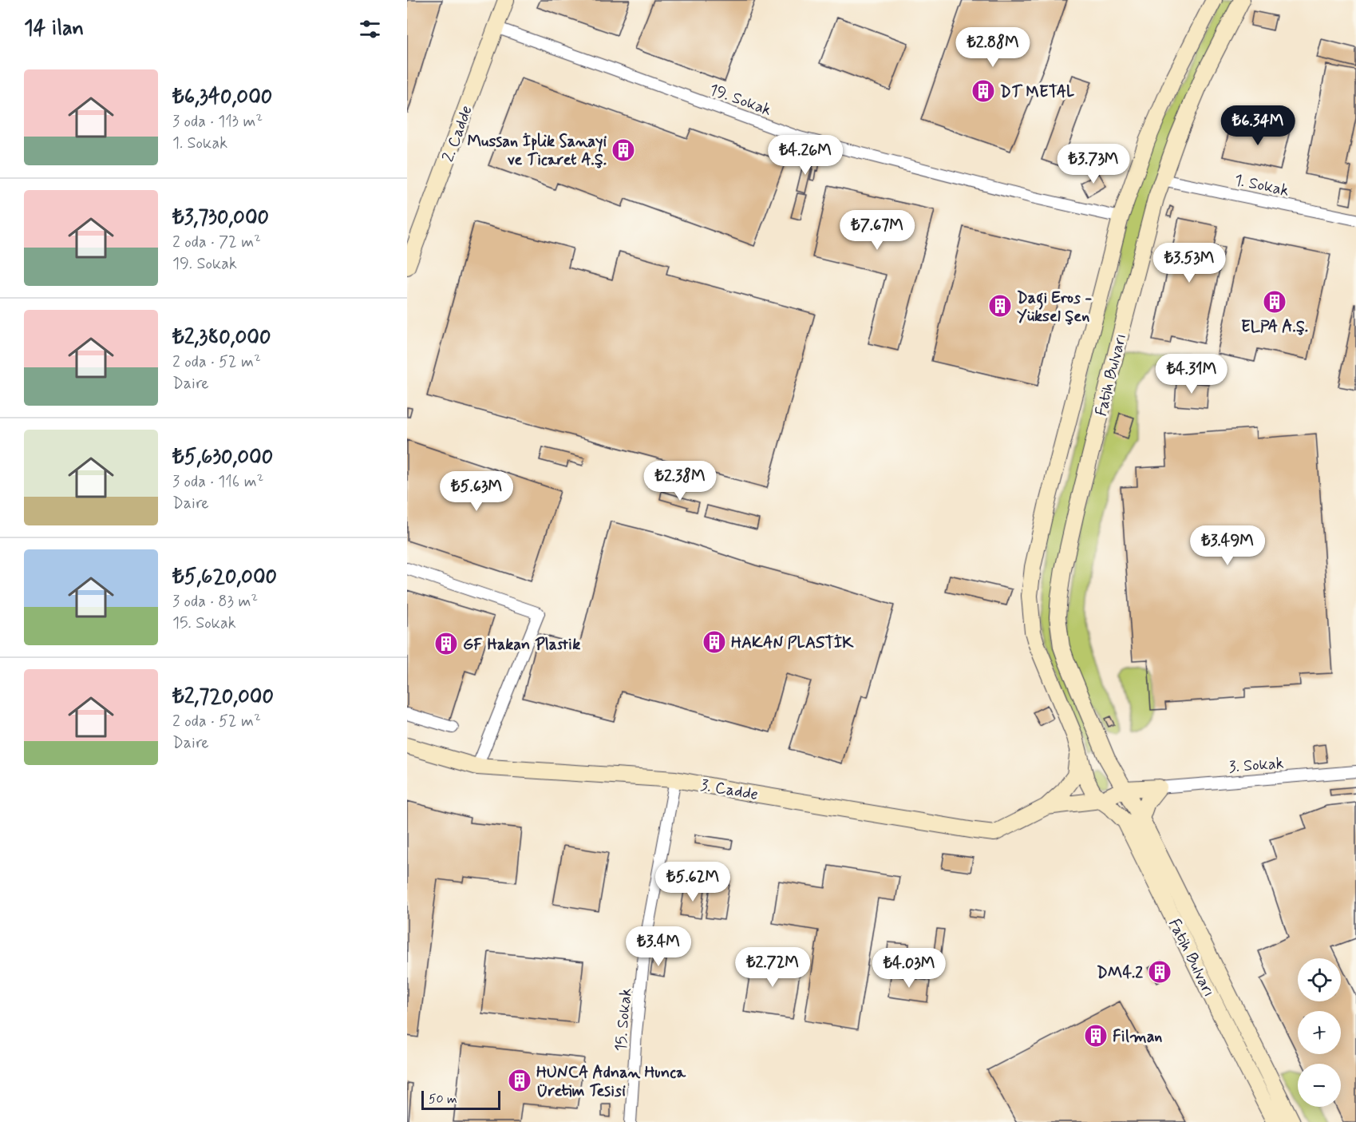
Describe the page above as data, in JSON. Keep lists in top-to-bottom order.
{
  "streets": {
    "main road": ["2. Cadde", "Fatih Bulvarı", "3. Cadde"],
    "street": [
      "19. Sokak",
      "1. Sokak",
      "3. Sokak",
      "15. Sokak"
    ]
  },
  "crossings": [
    ["19. Sokak", "2. Cadde"],
    ["19. Sokak", "Fatih Bulvarı"],
    ["1. Sokak", "Fatih Bulvarı"],
    ["3. Cadde", "15. Sokak"]
  ],
  "places": {
    "building": [
      "DT METAL",
      "Mussan İplik Sanayi ve Ticaret A.Ş.",
      "ELPA A.Ş.",
      "Dagi Eros - Yüksel Şen",
      "HAKAN PLASTİK",
      "GF Hakan Plastik",
      "DM4.2",
      "Filman",
      "HUNCA Adnan Hunca Üretim Tesisi"
    ]
  },
  "scale_bar": "50 m",
  "page": {
    "heading": "14 ilan",
    "price": [
      "₺2.88M",
      "₺6.34M",
      "₺4.26M",
      "₺3.73M",
      "₺7.67M",
      "₺3.53M",
      "₺4.31M",
      "₺2.38M",
      "₺5.63M",
      "₺3.49M",
      "₺5.62M",
      "₺3.4M",
      "₺2.72M",
      "₺4.03M"
    ],
    "list": [
      {
        "name": "₺6,340,000",
        "note": "3 oda · 113 m² · 1. Sokak"
      },
      {
        "name": "₺3,730,000",
        "note": "2 oda · 72 m² · 19. Sokak"
      },
      {
        "name": "₺2,380,000",
        "note": "2 oda · 52 m² · Daire"
      },
      {
        "name": "₺5,630,000",
        "note": "3 oda · 116 m² · Daire"
      },
      {
        "name": "₺5,620,000",
        "note": "3 oda · 83 m² · 15. Sokak"
      },
      {
        "name": "₺2,720,000",
        "note": "2 oda · 52 m² · Daire"
      }
    ],
    "map_buttons": ["+", "−"],
    "scale": "50 m"
  }
}
